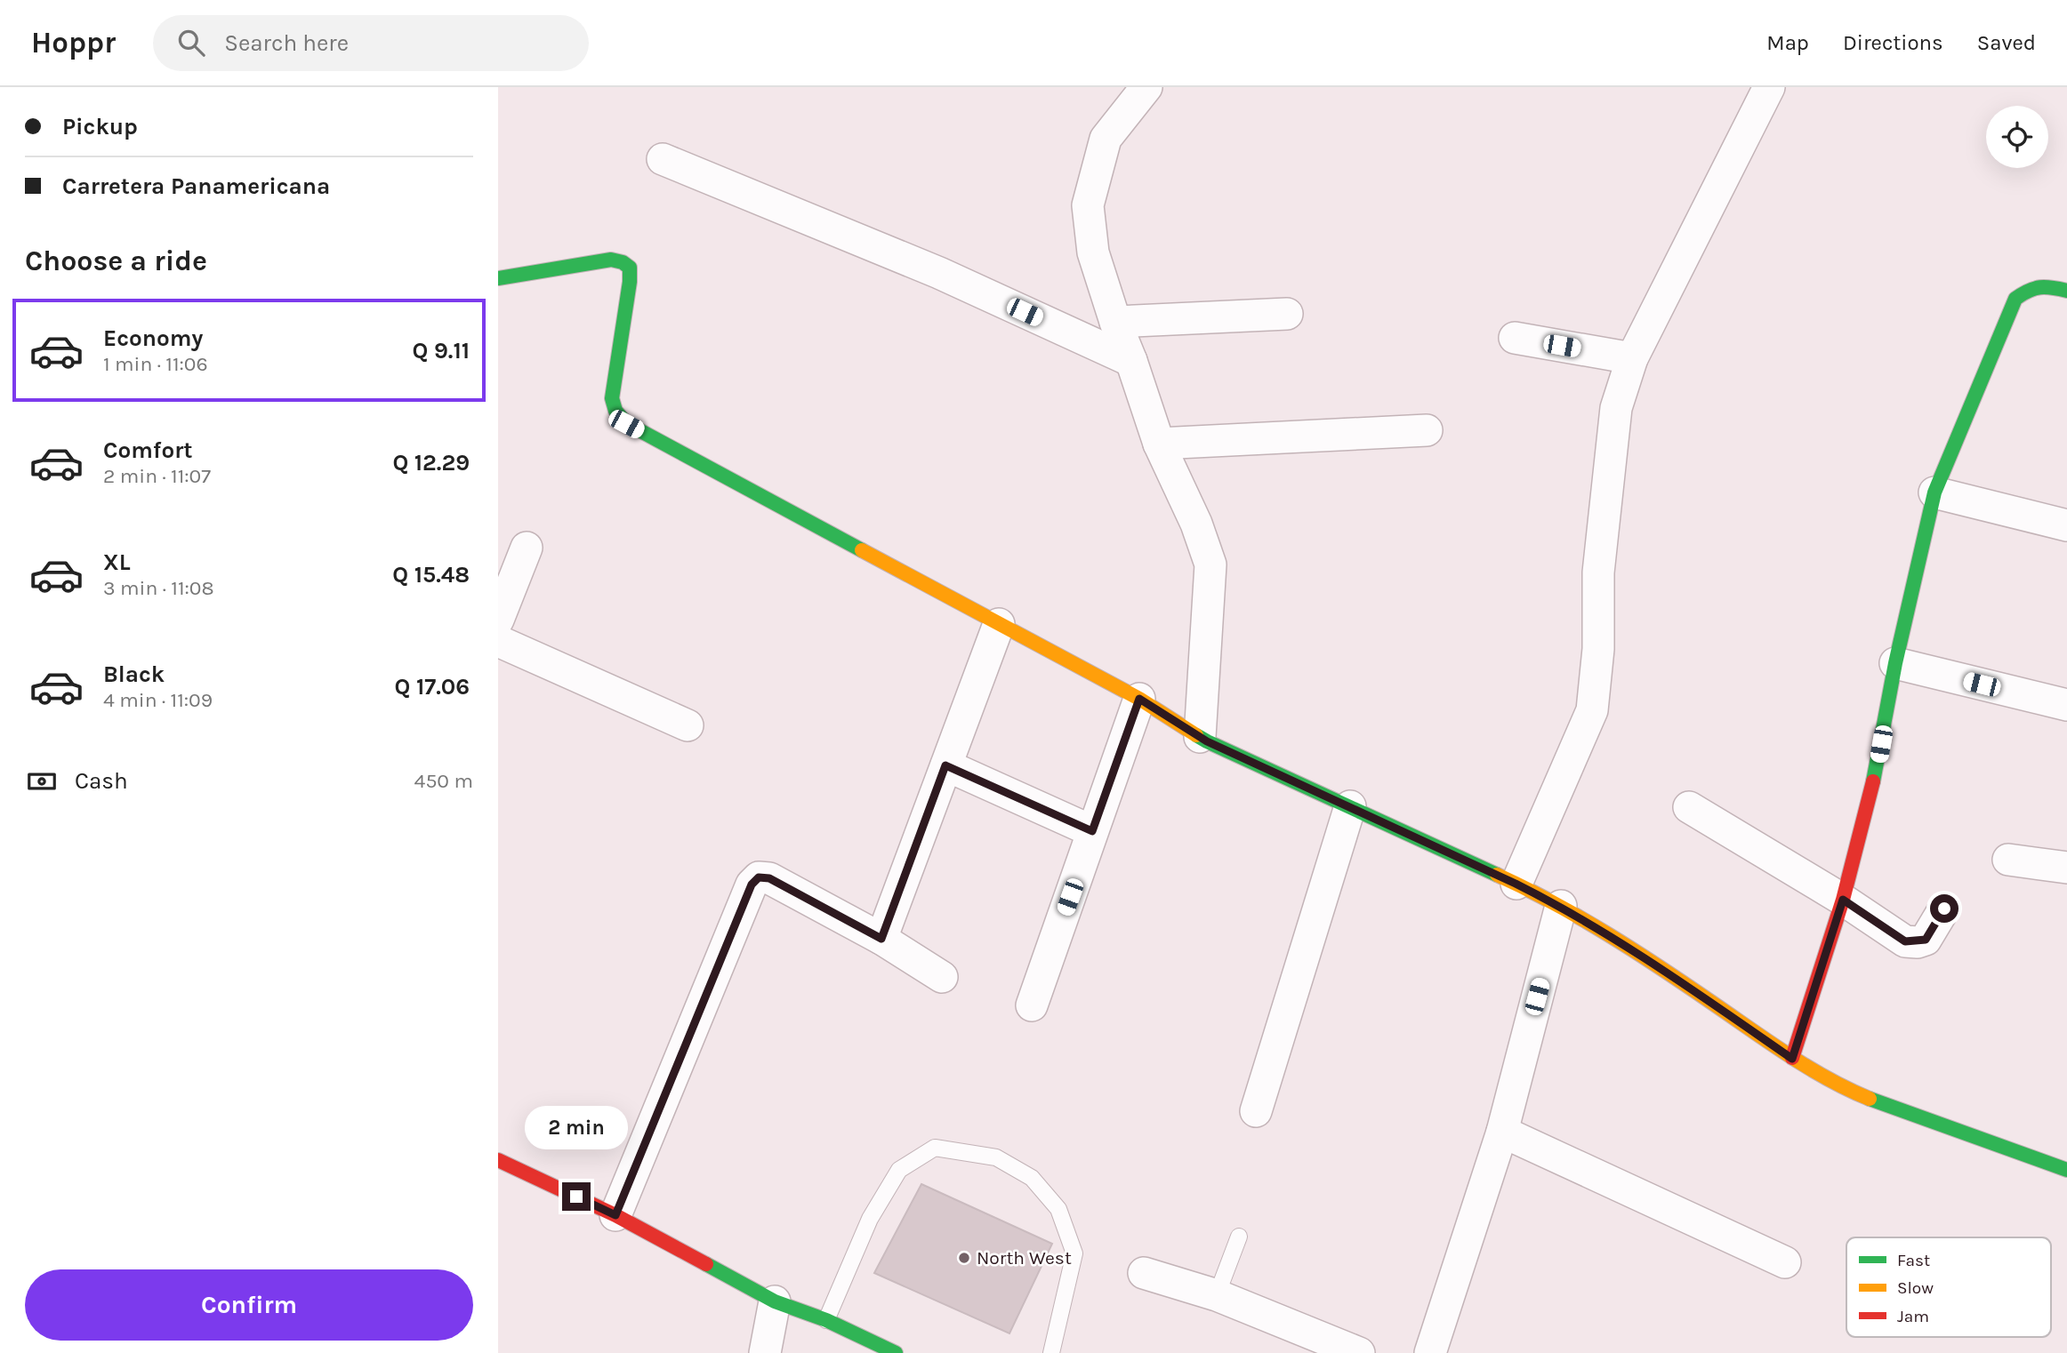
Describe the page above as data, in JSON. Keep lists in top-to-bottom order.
{
  "places": ["North West"],
  "legend": ["Fast", "Slow", "Jam"],
  "page": {
    "header": "Hoppr",
    "search": "Search here",
    "nav": ["Map", "Directions", "Saved"],
    "banner": ["Pickup", "Carretera Panamericana"],
    "heading": "Choose a ride",
    "list": [
      {
        "name": "Economy",
        "note": "1 min · 11:06",
        "value": "Q 9.11"
      },
      {
        "name": "Comfort",
        "note": "2 min · 11:07",
        "value": "Q 12.29"
      },
      {
        "name": "XL",
        "note": "3 min · 11:08",
        "value": "Q 15.48"
      },
      {
        "name": "Black",
        "note": "4 min · 11:09",
        "value": "Q 17.06"
      }
    ],
    "pay": ["Cash", "450 m"],
    "bubble": "2 min",
    "buttons": "Confirm"
  }
}
